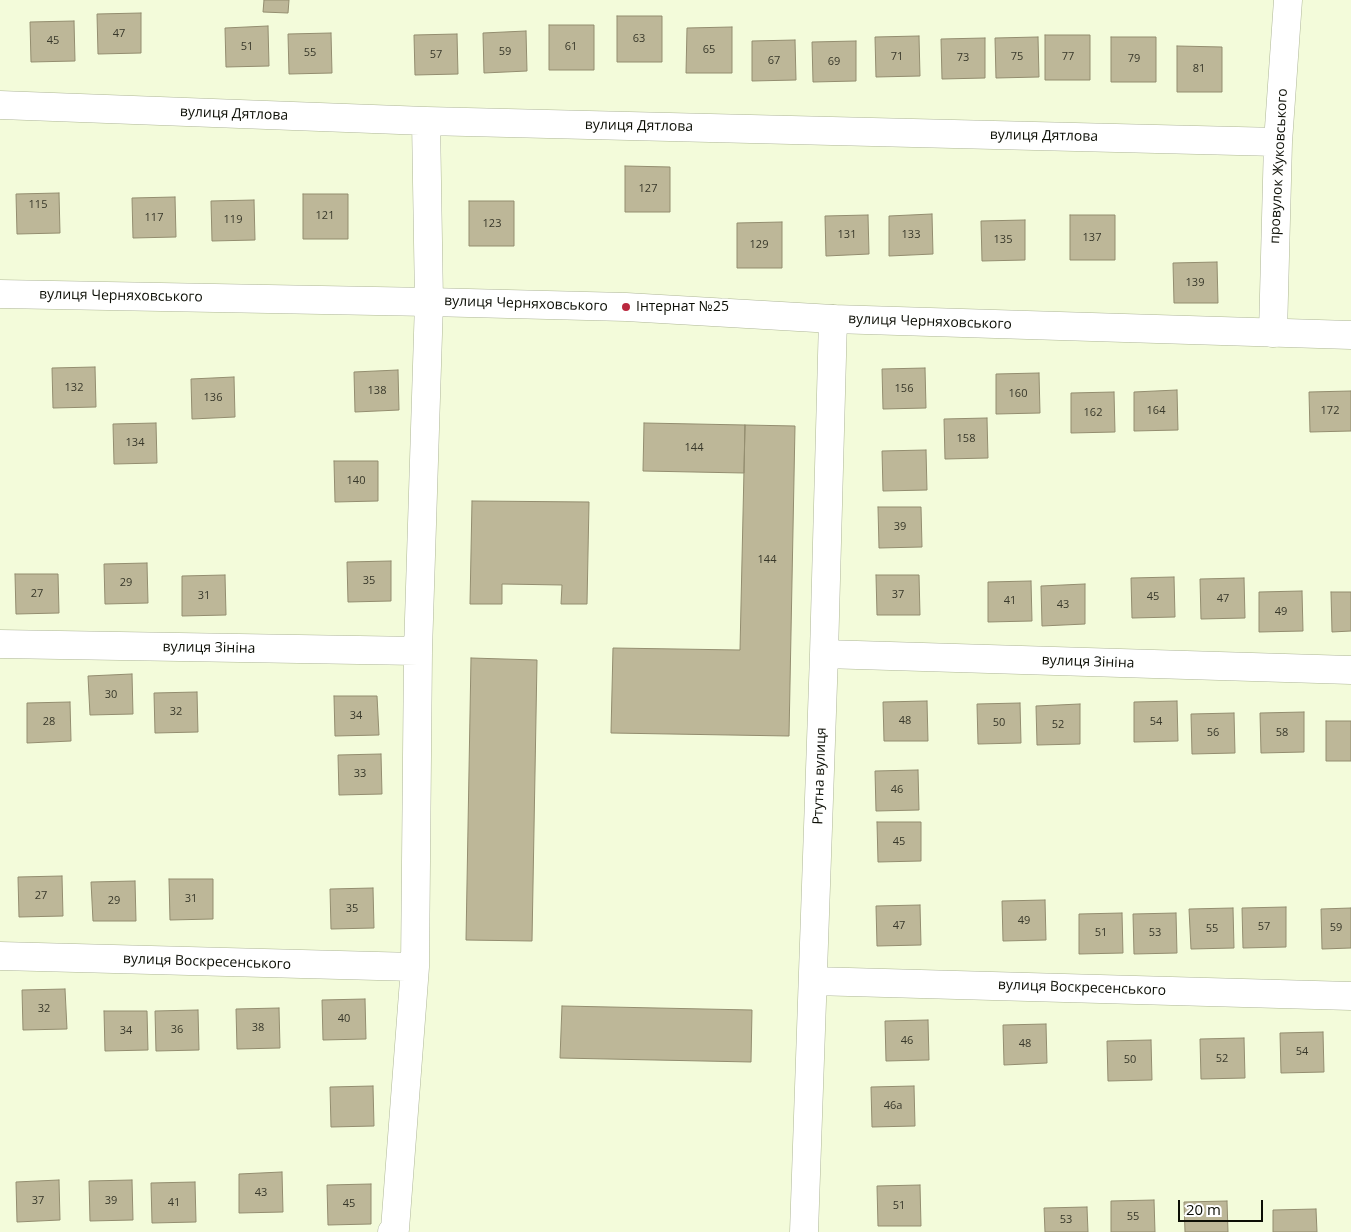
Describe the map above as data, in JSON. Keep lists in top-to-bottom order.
{
  "streets": {
    "street": [
      "вулиця Дятлова",
      "провулок Жуковського",
      "вулиця Черняховського",
      "вулиця Зініна",
      "Ртутна вулиця",
      "вулиця Воскресенського"
    ]
  },
  "crossings": [
    ["вулиця Дятлова", "провулок Жуковського"],
    ["провулок Жуковського", "вулиця Черняховського"],
    ["вулиця Черняховського", "Ртутна вулиця"],
    ["вулиця Зініна", "Ртутна вулиця"],
    ["Ртутна вулиця", "вулиця Воскресенського"]
  ],
  "places": ["Інтернат №25"],
  "house_numbers": [
    "47",
    "63",
    "45",
    "51",
    "61",
    "65",
    "59",
    "55",
    "57",
    "71",
    "75",
    "77",
    "73",
    "79",
    "67",
    "69",
    "81",
    "127",
    "115",
    "121",
    "117",
    "119",
    "123",
    "131",
    "133",
    "137",
    "135",
    "129",
    "139",
    "132",
    "156",
    "138",
    "160",
    "136",
    "164",
    "172",
    "162",
    "158",
    "134",
    "144",
    "140",
    "39",
    "144",
    "35",
    "29",
    "27",
    "37",
    "31",
    "45",
    "47",
    "41",
    "43",
    "49",
    "30",
    "32",
    "34",
    "48",
    "28",
    "54",
    "50",
    "52",
    "56",
    "58",
    "33",
    "46",
    "45",
    "27",
    "31",
    "29",
    "35",
    "49",
    "47",
    "57",
    "59",
    "55",
    "51",
    "53",
    "32",
    "40",
    "38",
    "36",
    "34",
    "46",
    "48",
    "54",
    "52",
    "50",
    "46а",
    "43",
    "37",
    "39",
    "41",
    "45",
    "51",
    "55",
    "53"
  ],
  "scale_bar": "20 m"
}
